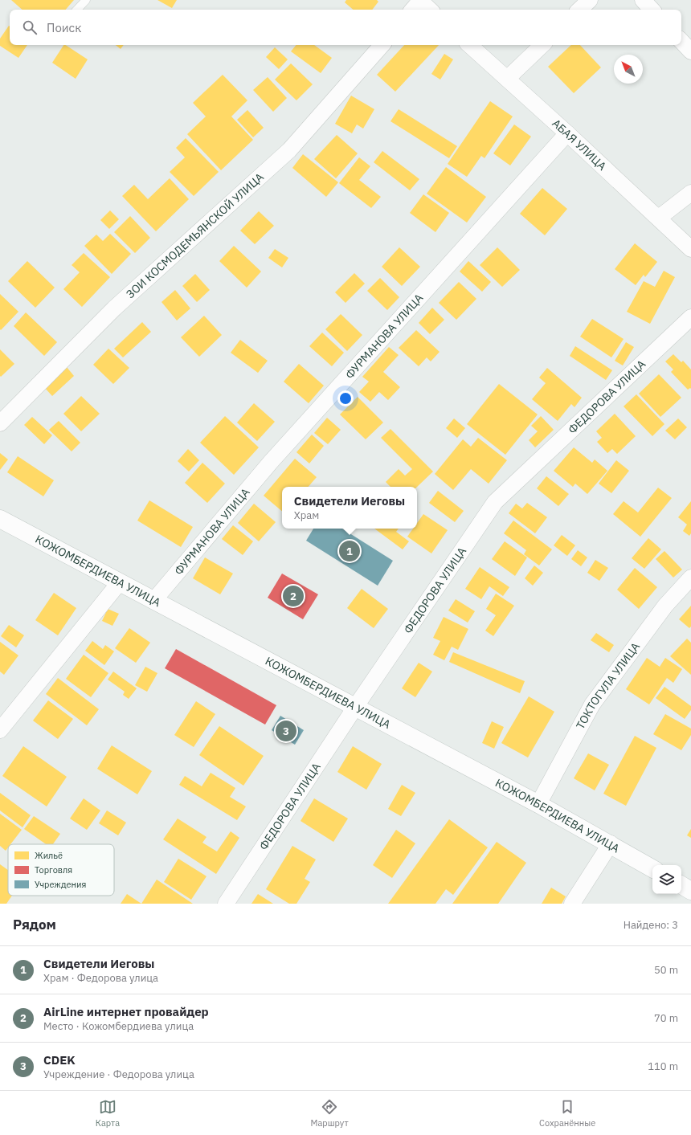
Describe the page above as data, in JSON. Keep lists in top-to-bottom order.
{
  "streets": {
    "street": [
      "АБАЯ УЛИЦА",
      "ЗОИ КОСМОДЕМЬЯНСКОЙ УЛИЦА",
      "ФУРМАНОВА УЛИЦА",
      "ФЕДОРОВА УЛИЦА",
      "КОЖОМБЕРДИЕВА УЛИЦА",
      "ТОКТОГУЛА УЛИЦА"
    ]
  },
  "crossings": [
    ["АБАЯ УЛИЦА", "ФУРМАНОВА УЛИЦА"],
    ["ФУРМАНОВА УЛИЦА", "КОЖОМБЕРДИЕВА УЛИЦА"],
    ["ФЕДОРОВА УЛИЦА", "КОЖОМБЕРДИЕВА УЛИЦА"],
    ["КОЖОМБЕРДИЕВА УЛИЦА", "ТОКТОГУЛА УЛИЦА"]
  ],
  "legend": ["Жильё", "Торговля", "Учреждения"],
  "north": "top left",
  "page": {
    "search": "Поиск",
    "popup": ["Свидетели Иеговы", "Храм"],
    "pins": ["1", "2", "3"],
    "heading": ["Рядом", "Найдено: 3"],
    "list": [
      {
        "mark": "1",
        "name": "Свидетели Иеговы",
        "note": "Храм · Федорова улица",
        "value": "50 m"
      },
      {
        "mark": "2",
        "name": "AirLine интернет провайдер",
        "note": "Место · Кожомбердиева улица",
        "value": "70 m"
      },
      {
        "mark": "3",
        "name": "CDEK",
        "note": "Учреждение · Федорова улица",
        "value": "110 m"
      }
    ],
    "nav": ["Карта", "Маршрут", "Сохранённые"]
  }
}
